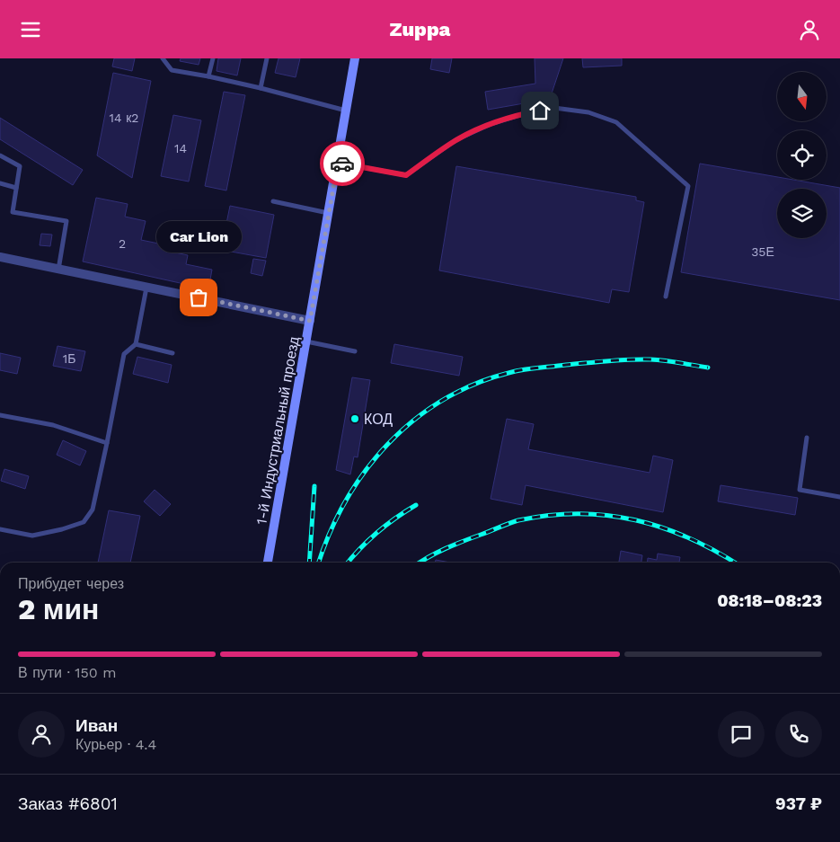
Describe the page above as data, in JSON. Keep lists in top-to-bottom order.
{
  "streets": {
    "street": ["1-й Индустриальный проезд"]
  },
  "places": ["Car Lion", "КОД"],
  "house_numbers": [
    "14 к2",
    "14",
    "2",
    "35Е",
    "1Б"
  ],
  "north": "bottom",
  "page": {
    "header": "Zuppa",
    "bubble": "Car Lion",
    "heading": ["2 мин", "Прибудет через", "08:18–08:23"],
    "panel": [
      "Иван",
      "Курьер · 4.4",
      "Заказ #6801",
      "937 ₽"
    ],
    "bar": "В пути · 150 m"
  }
}
